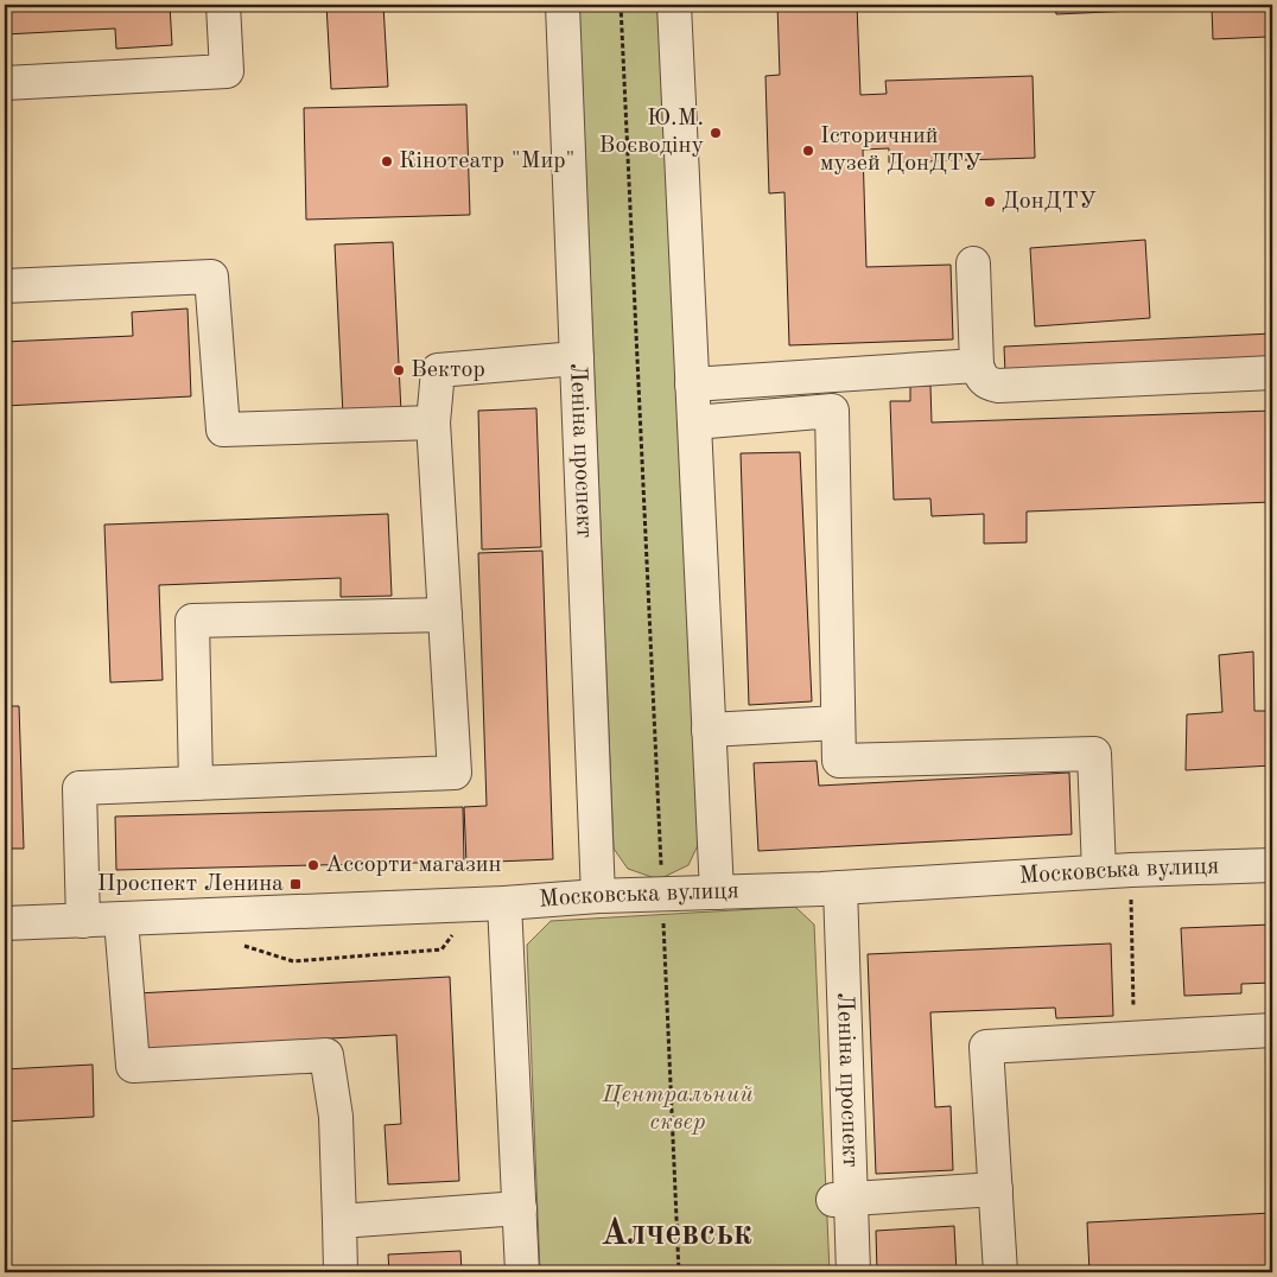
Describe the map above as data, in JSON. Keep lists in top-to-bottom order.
{
  "streets": {
    "street": ["Леніна проспект", "Московська вулиця"]
  },
  "crossings": [
    ["Леніна проспект", "Московська вулиця"]
  ],
  "districts": ["Алчевськ"],
  "parks": ["Центральний сквер"],
  "places": {
    "other": [
      "Ю.М. Воєводіну",
      "Історичний музей ДонДТУ",
      "Кінотеатр \"Мир\"",
      "ДонДТУ",
      "Вектор",
      "Ассорти магазин"
    ],
    "transit": ["Проспект Ленина"]
  }
}
